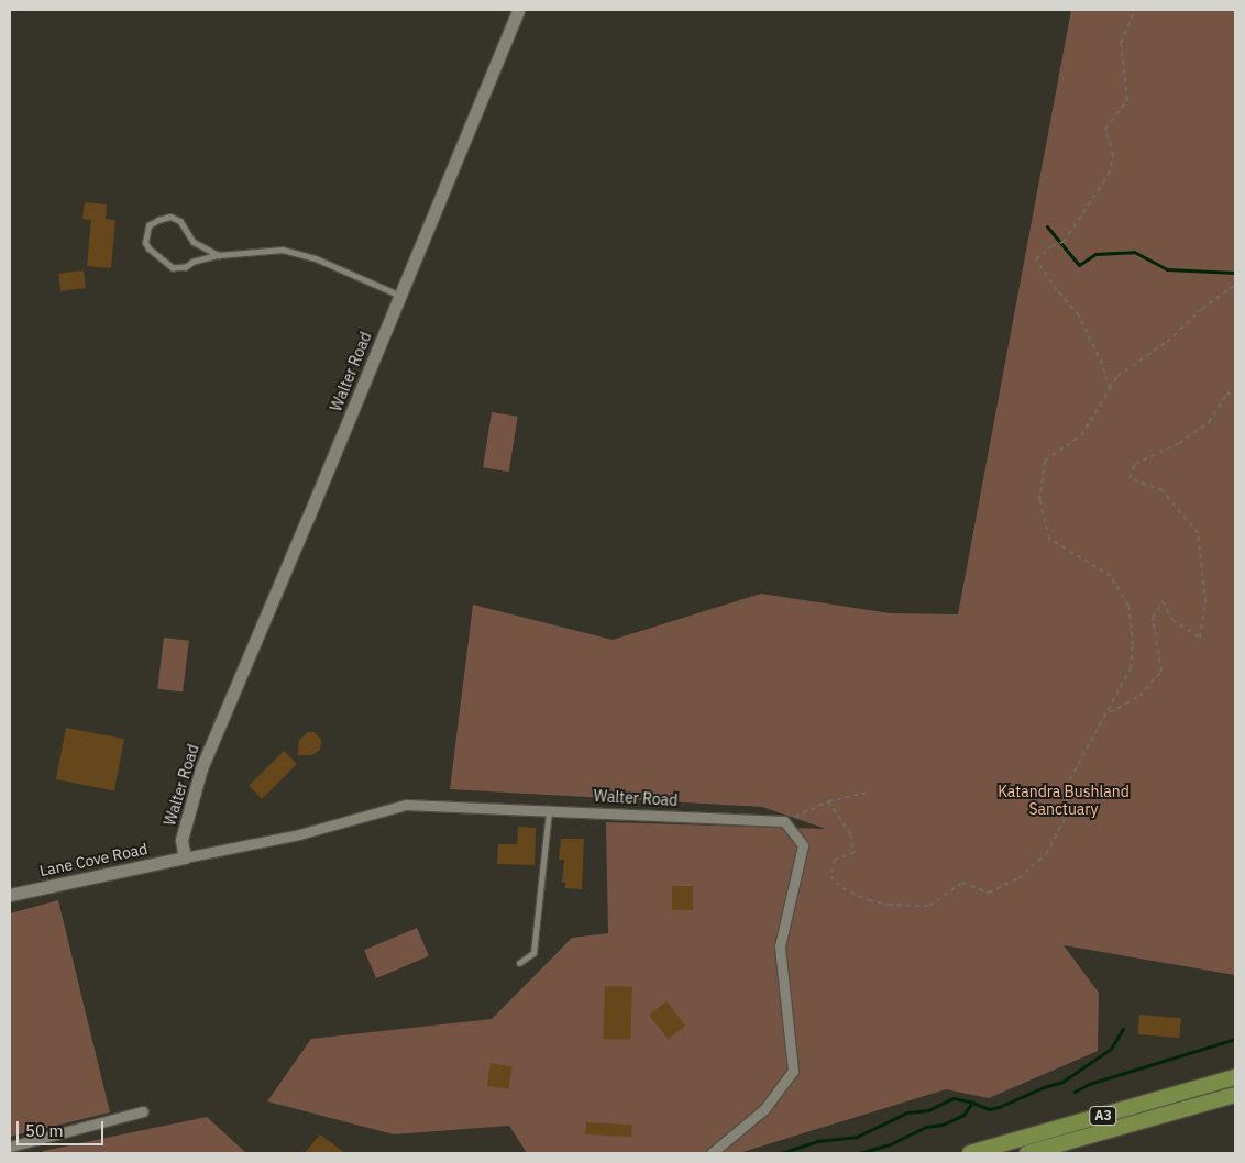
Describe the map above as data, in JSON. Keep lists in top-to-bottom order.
{
  "streets": {
    "highway": ["A3"],
    "street": ["Walter Road", "Lane Cove Road"]
  },
  "crossings": [
    ["Walter Road", "Lane Cove Road"]
  ],
  "parks": ["Katandra Bushland Sanctuary"],
  "scale_bar": "50 m"
}
